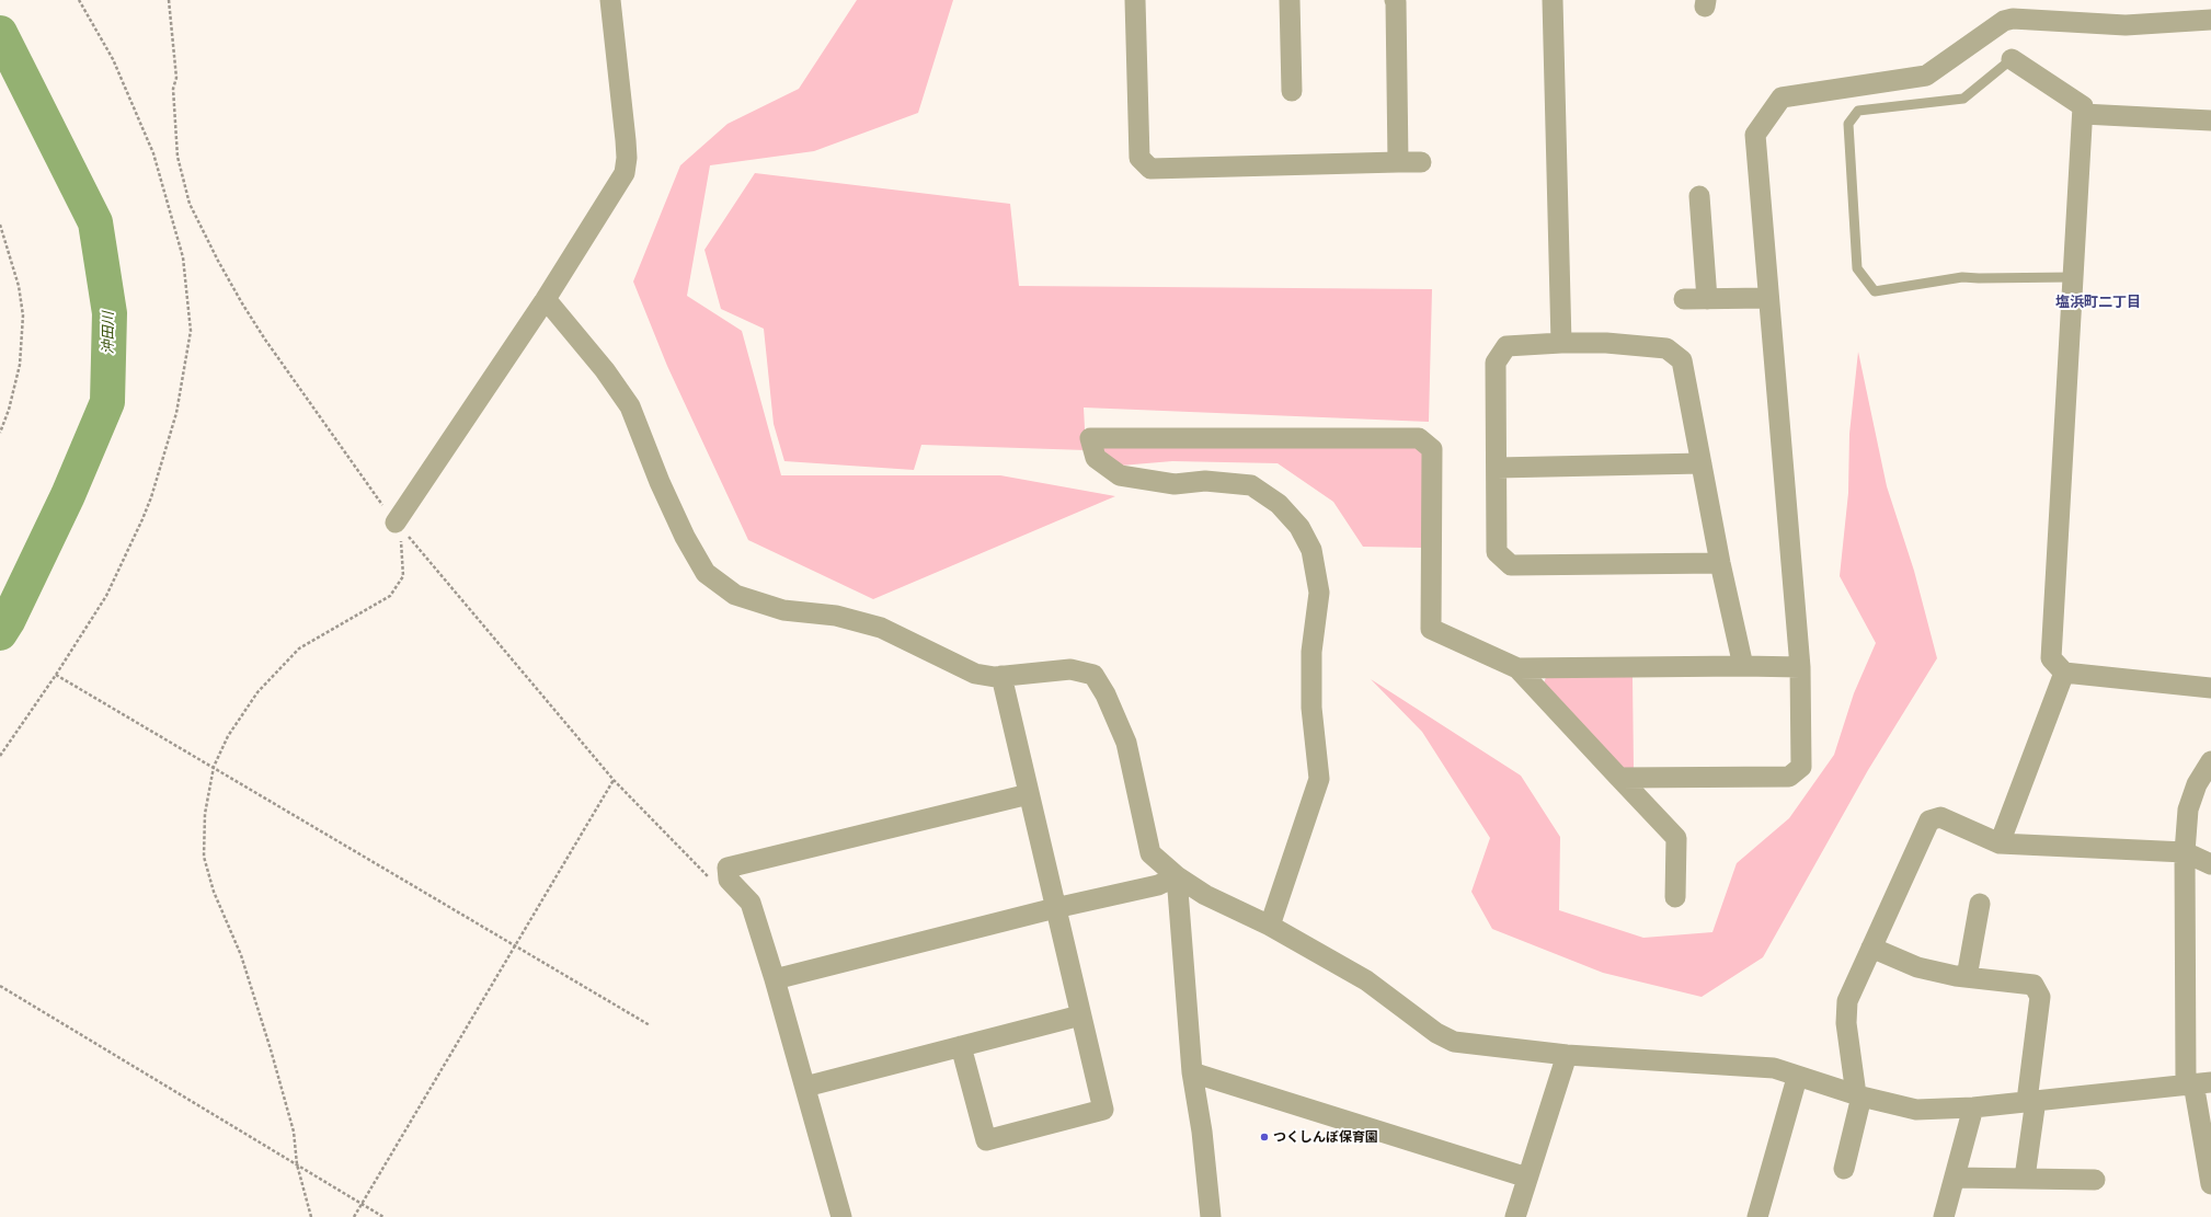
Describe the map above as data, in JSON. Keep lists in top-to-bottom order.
{
  "districts": ["塩浜町二丁目"],
  "water": ["沖田川"],
  "places": ["つくしんぼ保育園"]
}
